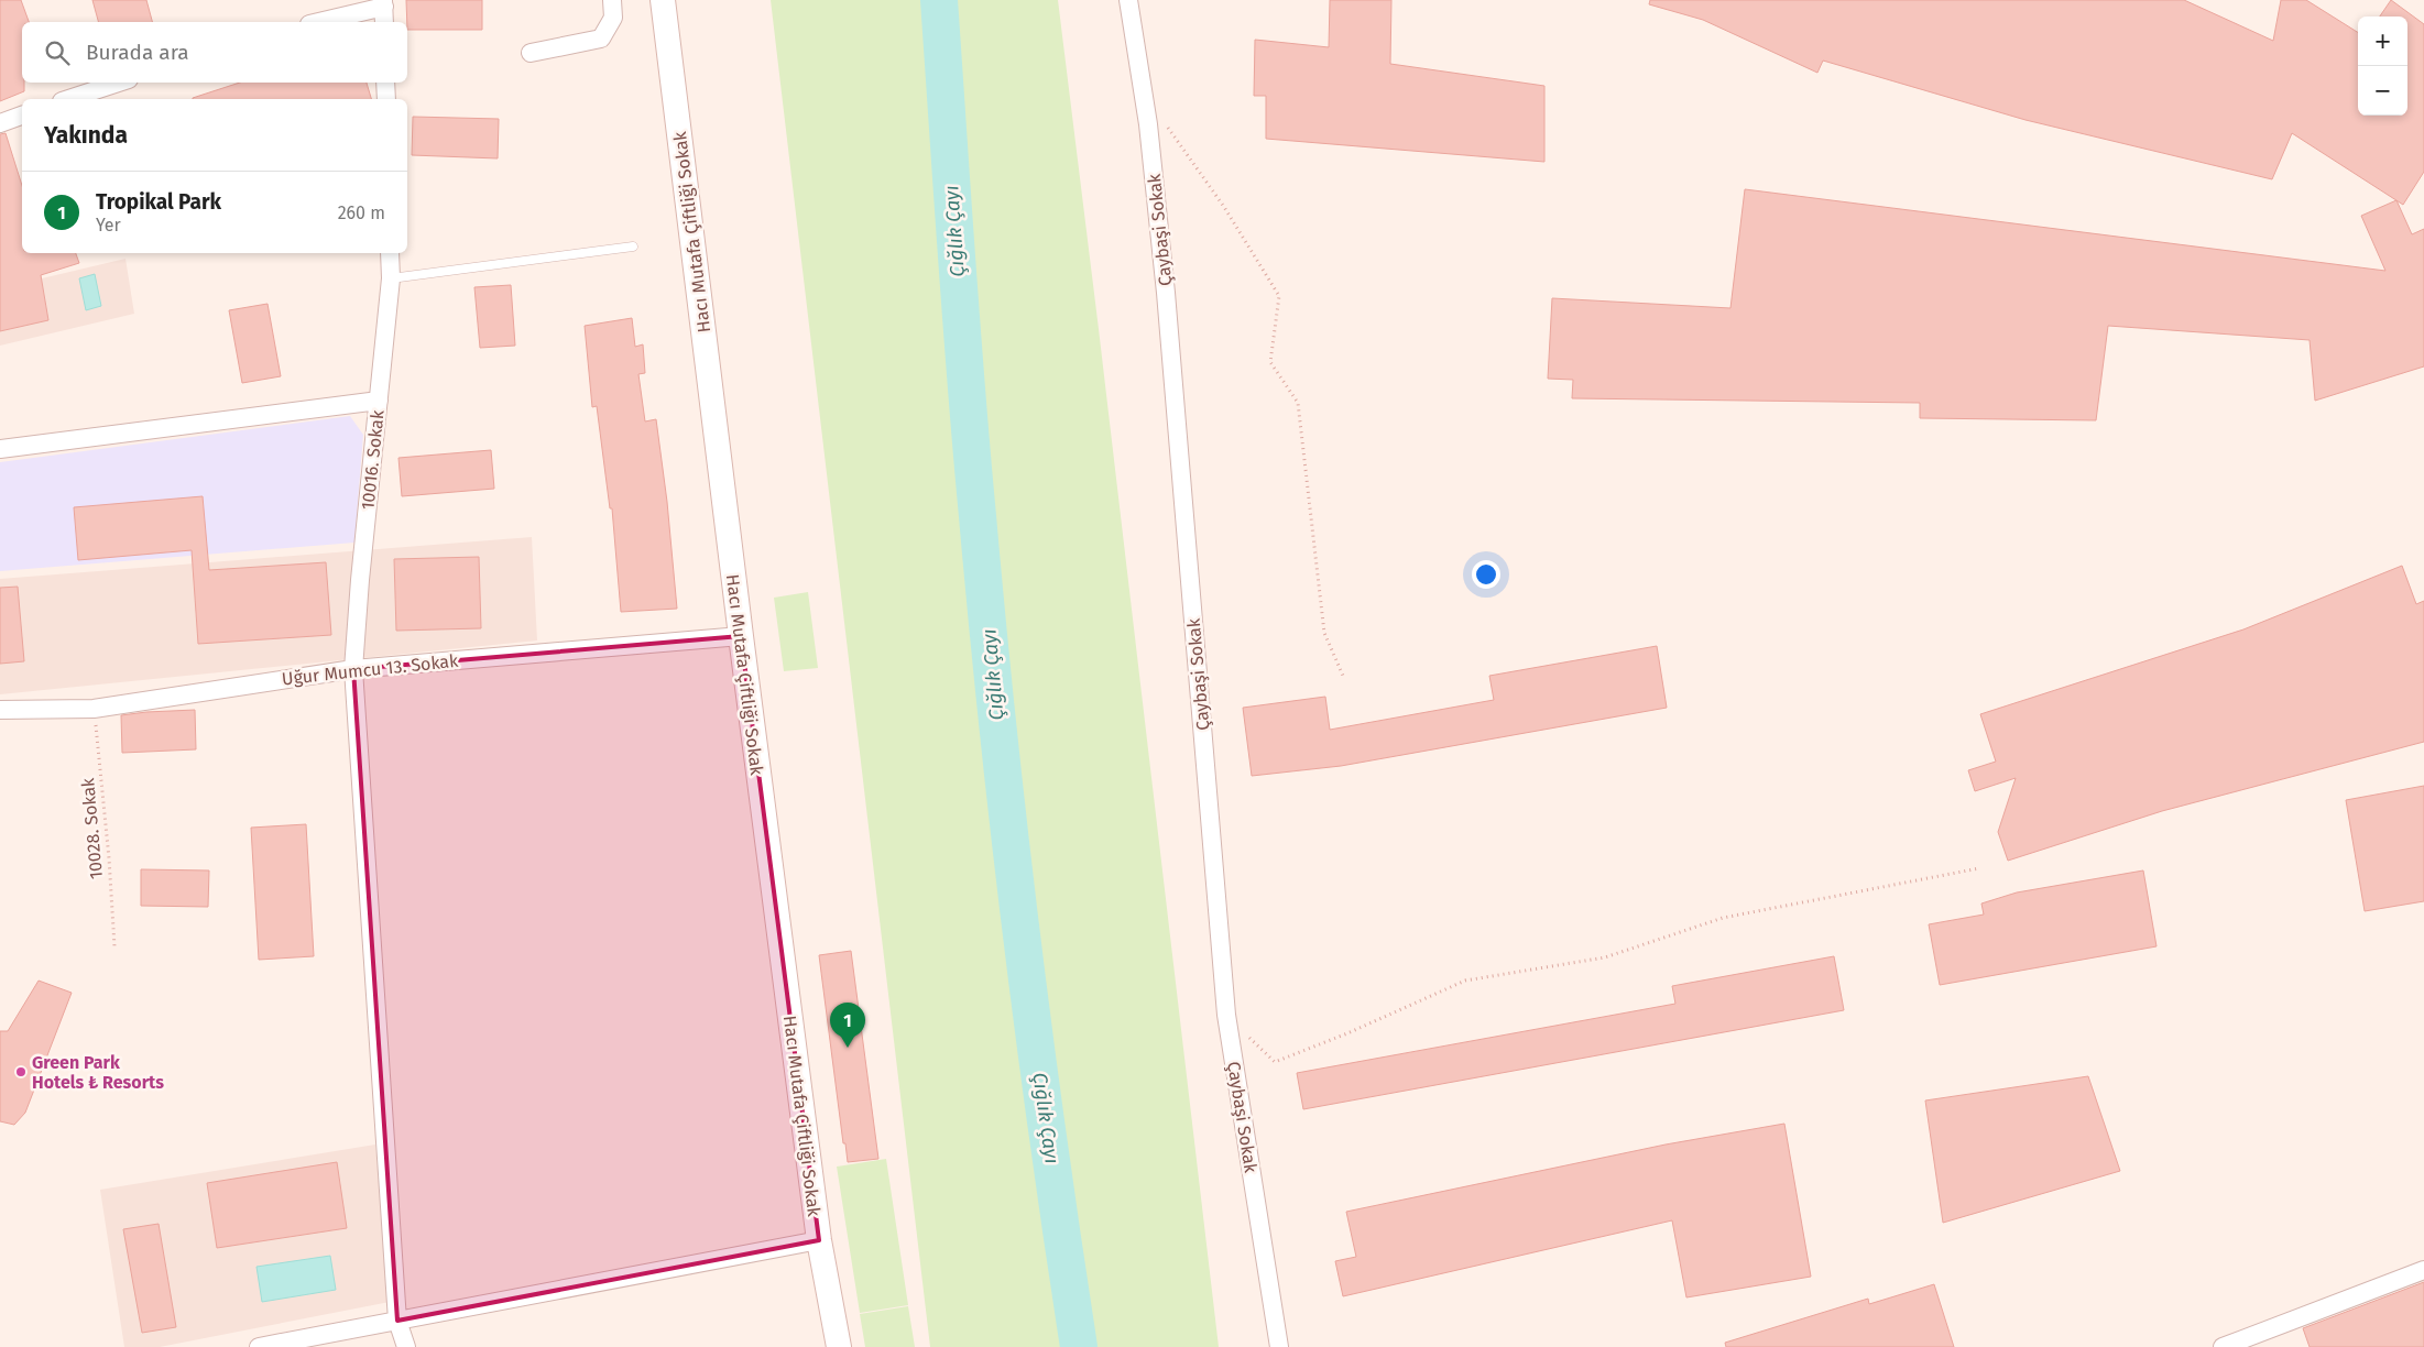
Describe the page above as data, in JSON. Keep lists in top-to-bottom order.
{
  "streets": {
    "street": [
      "Çaybaşi Sokak",
      "Hacı Mutafa Çiftliği Sokak",
      "10016. Sokak",
      "Uğur Mumcu 13. Sokak"
    ],
    "path": ["10028. Sokak"]
  },
  "crossings": [
    ["Hacı Mutafa Çiftliği Sokak", "Uğur Mumcu 13. Sokak"],
    ["10016. Sokak", "Uğur Mumcu 13. Sokak"],
    ["Uğur Mumcu 13. Sokak", "10028. Sokak"]
  ],
  "water": ["Çığlık Çayı"],
  "places": ["Green Park Hotels ₺ Resorts"],
  "page": {
    "map_buttons": ["+", "−"],
    "search": "Burada ara",
    "heading": "Yakında",
    "list": [
      {
        "mark": "1",
        "name": "Tropikal Park",
        "note": "Yer",
        "value": "260 m"
      }
    ],
    "pins": "1"
  }
}
